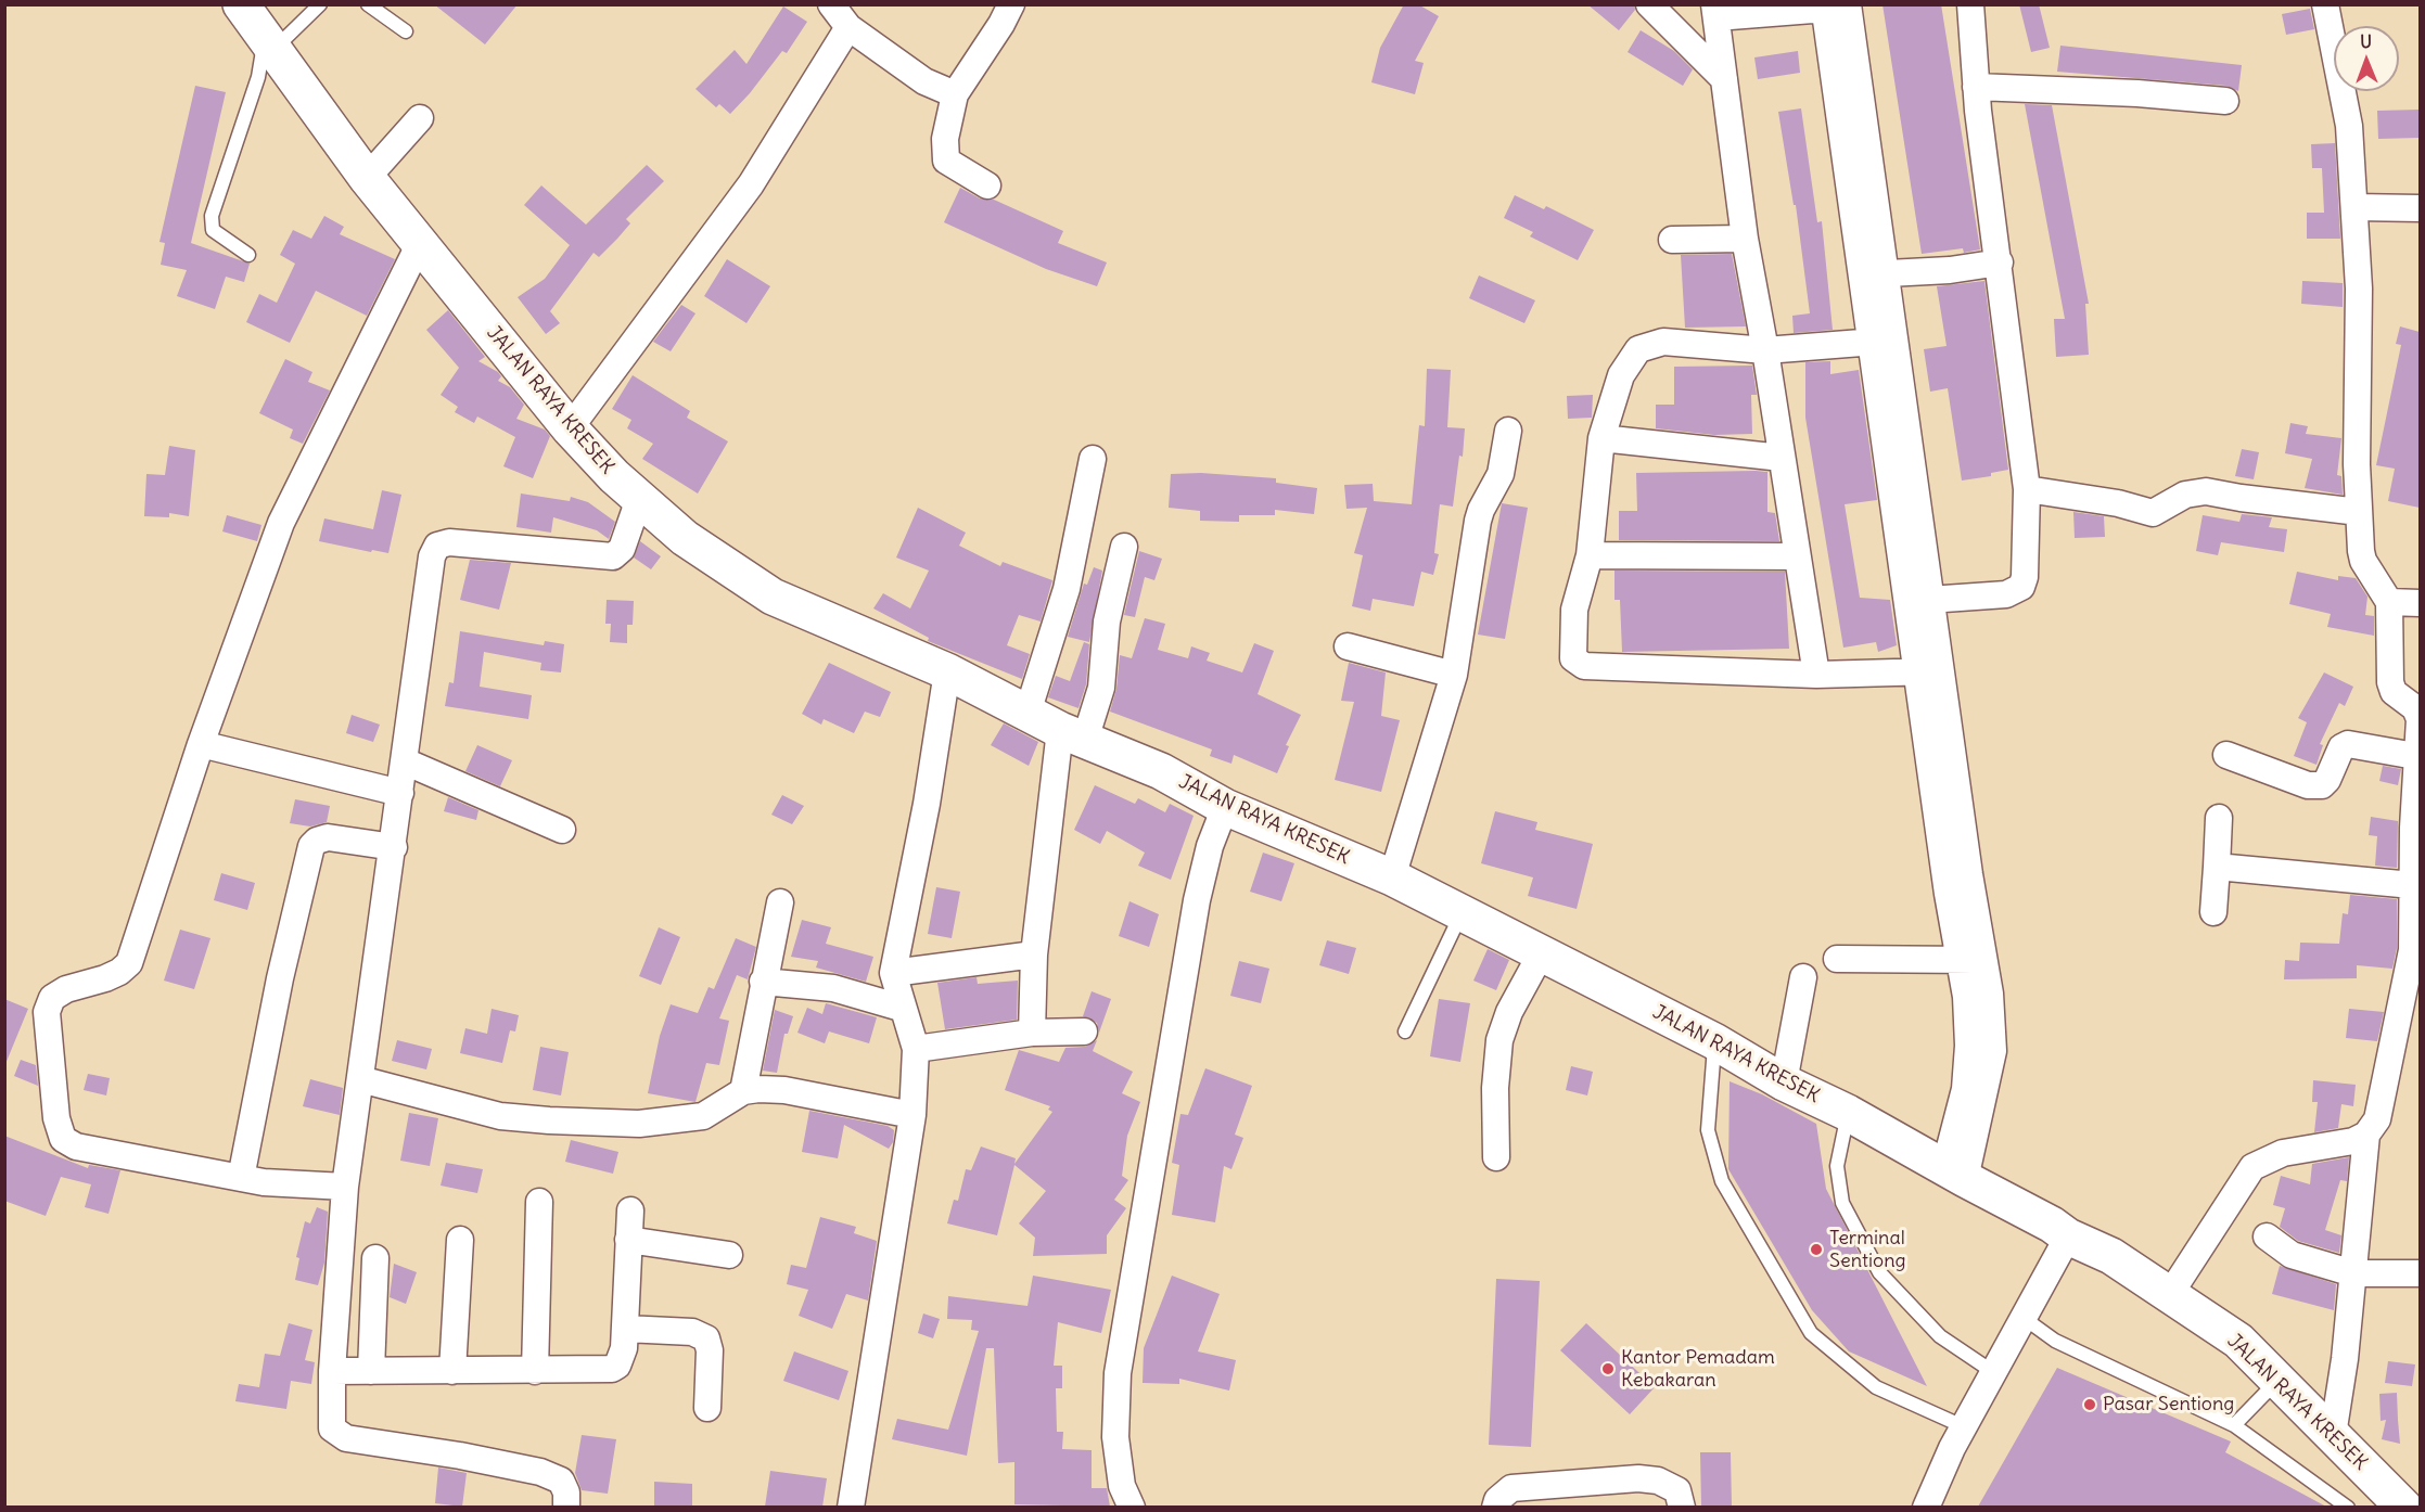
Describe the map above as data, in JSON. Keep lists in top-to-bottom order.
{
  "streets": {
    "main road": ["JALAN RAYA KRESEK"]
  },
  "places": ["Terminal Sentiong", "Kantor Pemadam Kebakaran", "Pasar Sentiong"],
  "north": "top"
}
